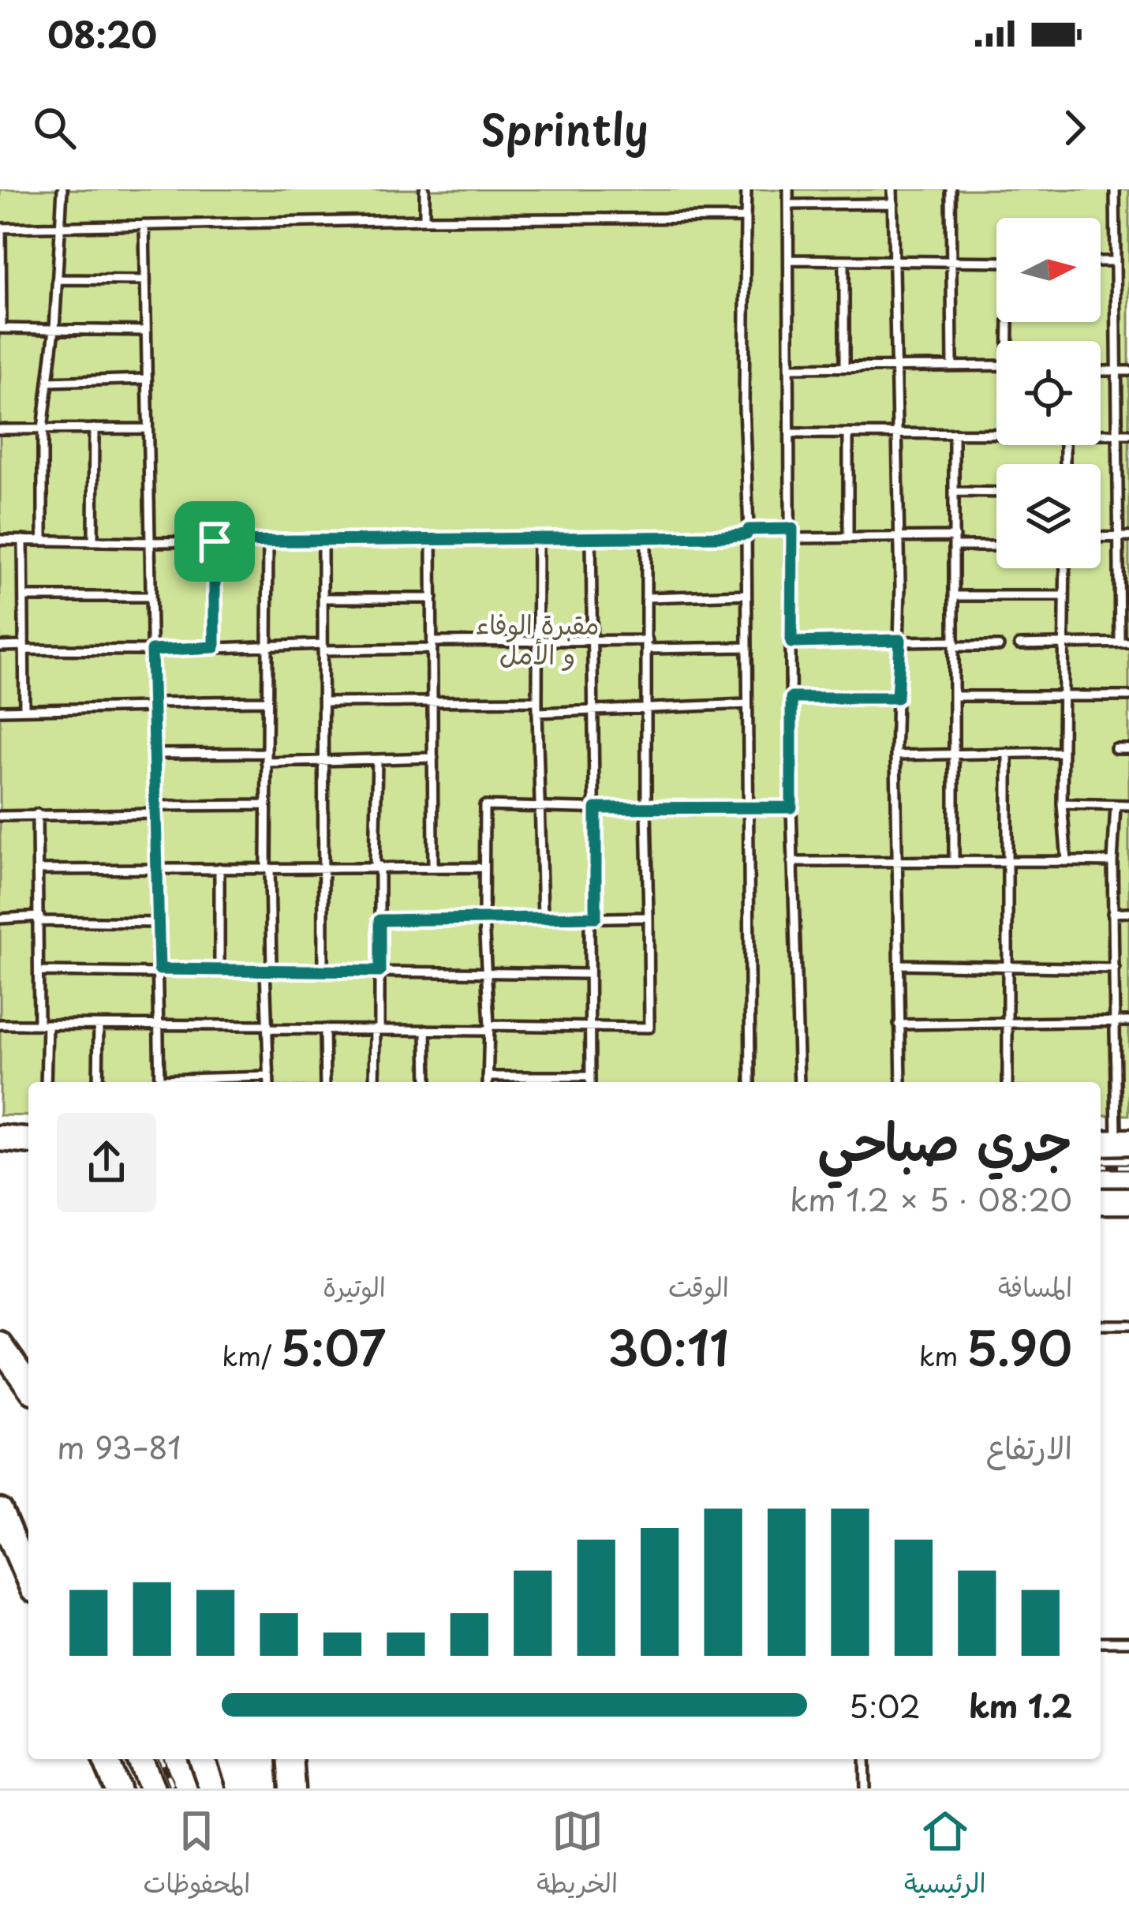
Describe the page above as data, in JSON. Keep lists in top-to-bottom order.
{
  "parks": ["مقبرة الوفاء و الأمل"],
  "north": "right",
  "page": {
    "status": "08:20",
    "header": "Sprintly",
    "heading": ["جري صباحي", "08:20 · 5 × 1.2 km"],
    "stats": [
      ["المسافة", "5.90 km"],
      ["الوقت", "30:11"],
      ["الوتيرة", "5:07 /km"]
    ],
    "chart": ["الارتفاع", "81–93 m"],
    "list": [
      {
        "name": "1.2 km",
        "note": "5:02"
      }
    ],
    "tabs": ["الرئيسية", "الخريطة", "المحفوظات"]
  }
}
